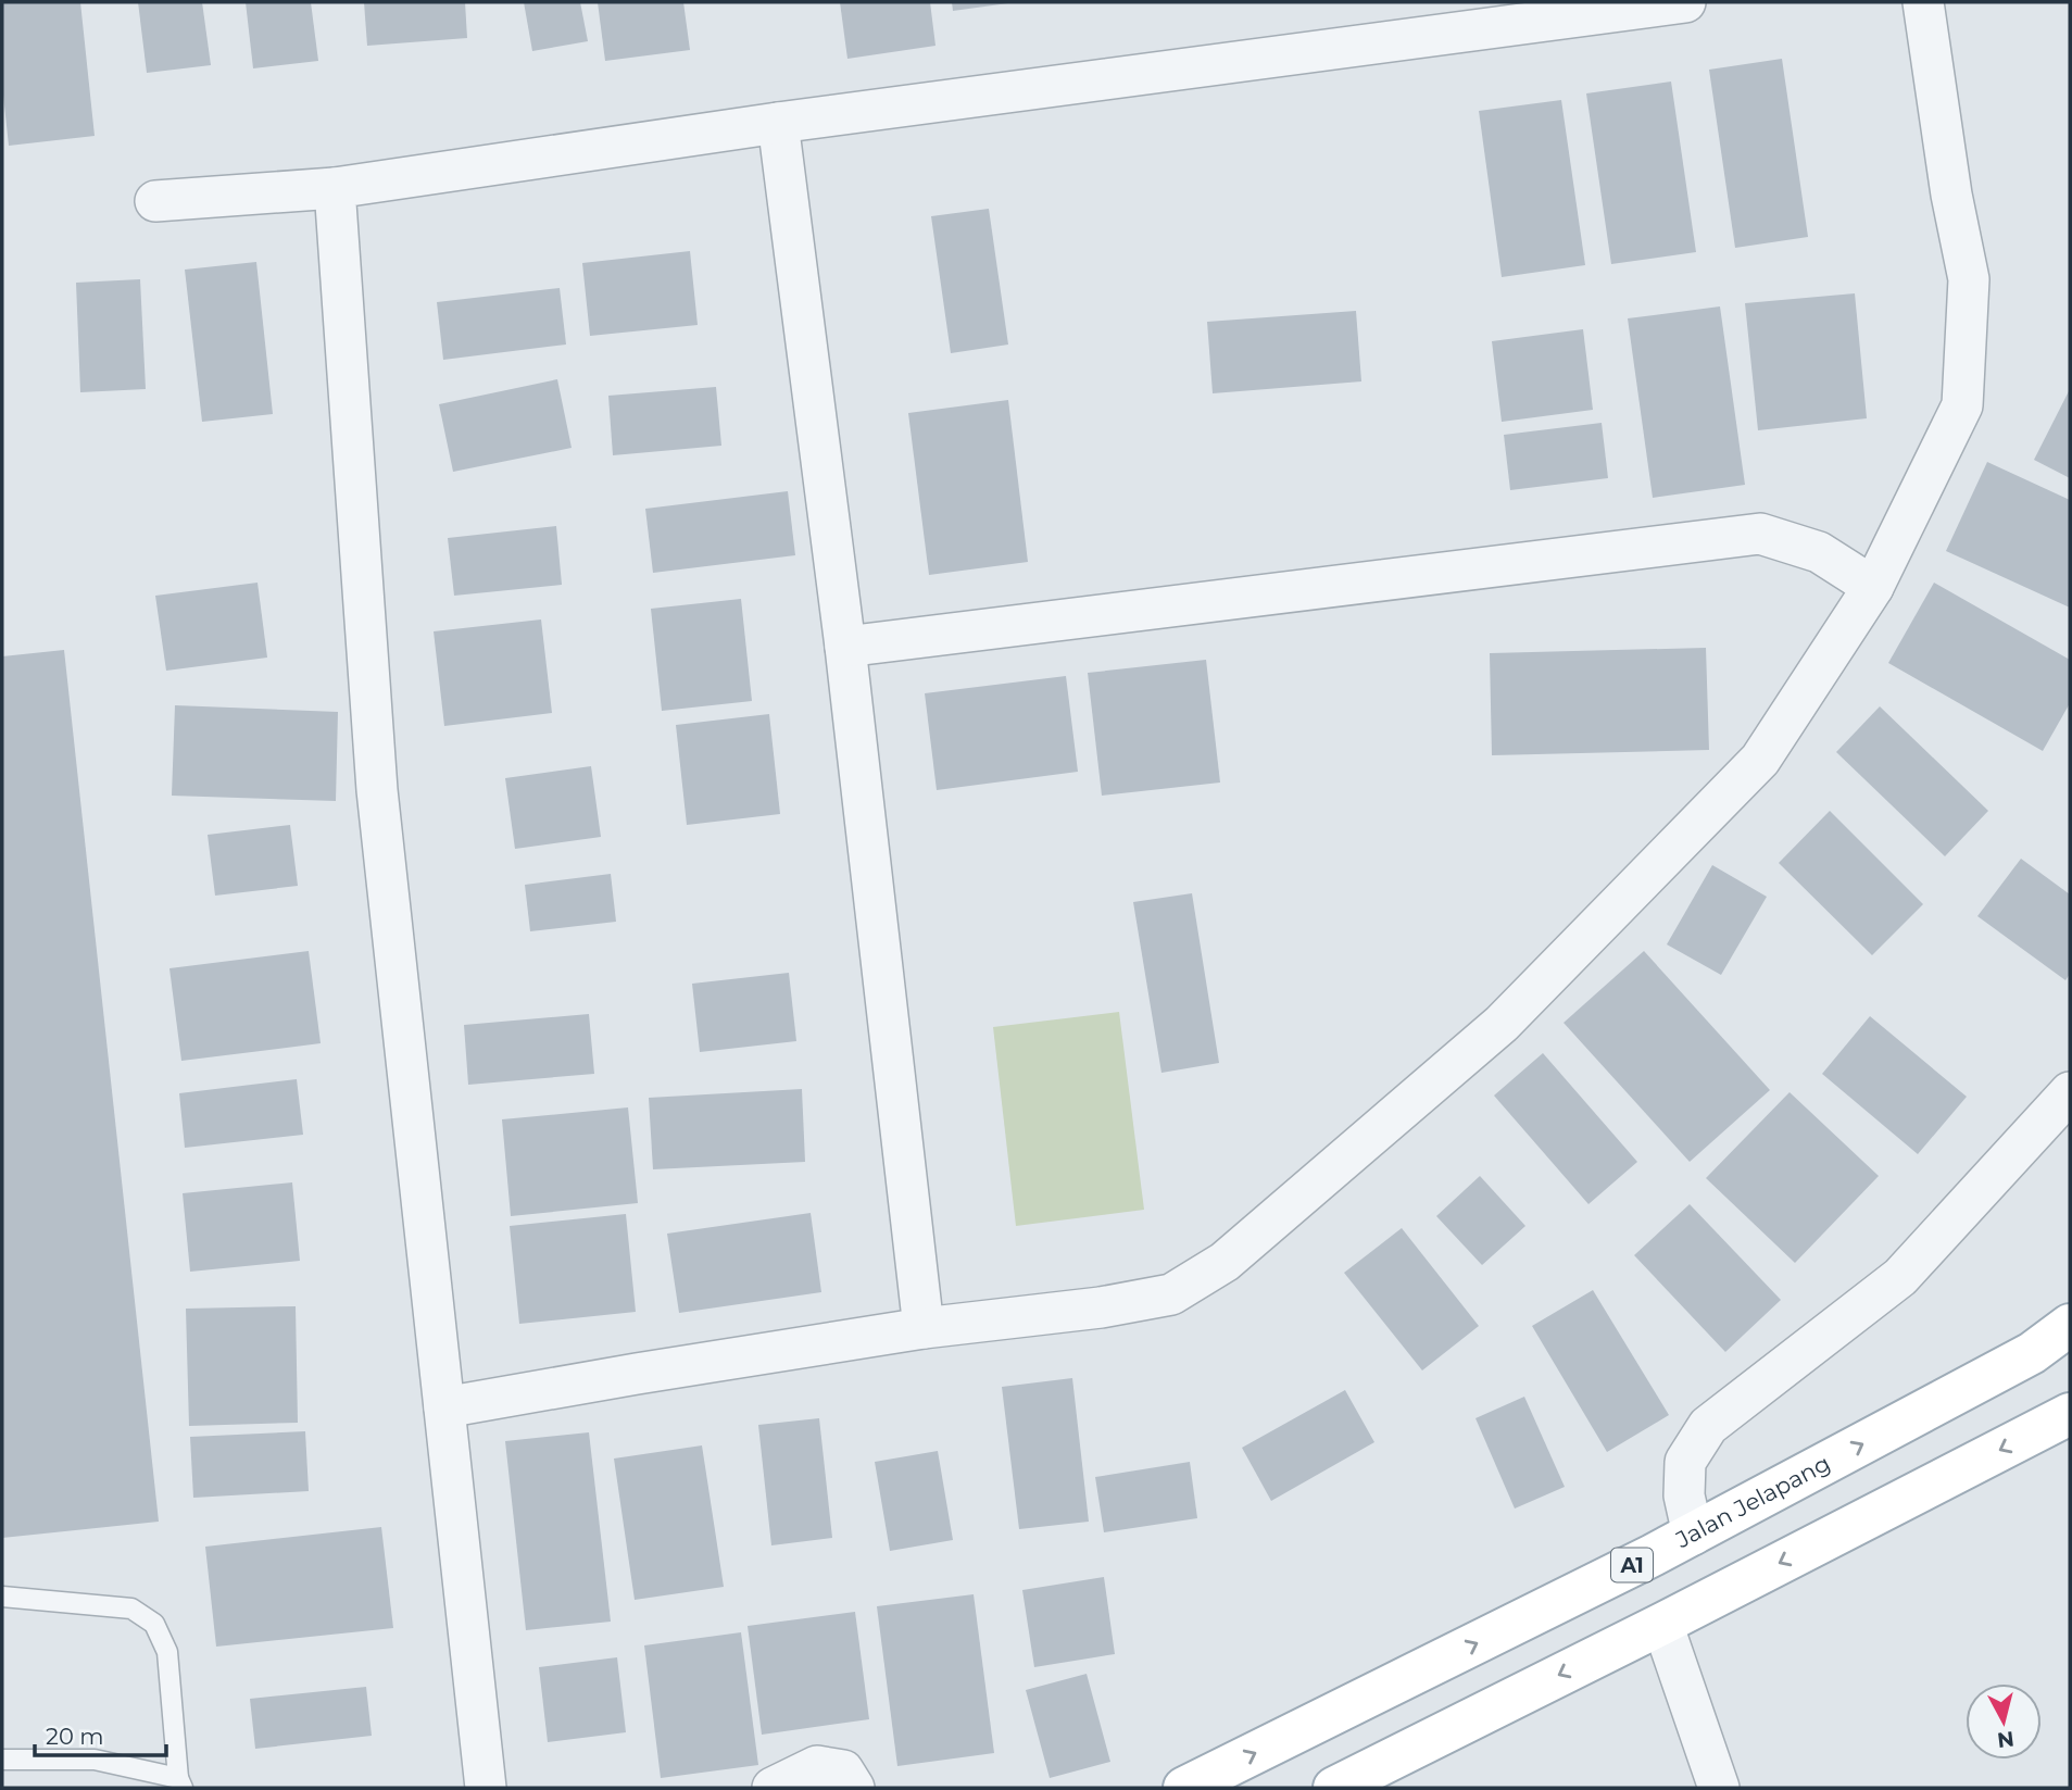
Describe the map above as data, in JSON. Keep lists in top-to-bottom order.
{
  "streets": {
    "main road": ["Jalan Jelapang", "A1"]
  },
  "scale_bar": "20 m",
  "north": "bottom"
}
